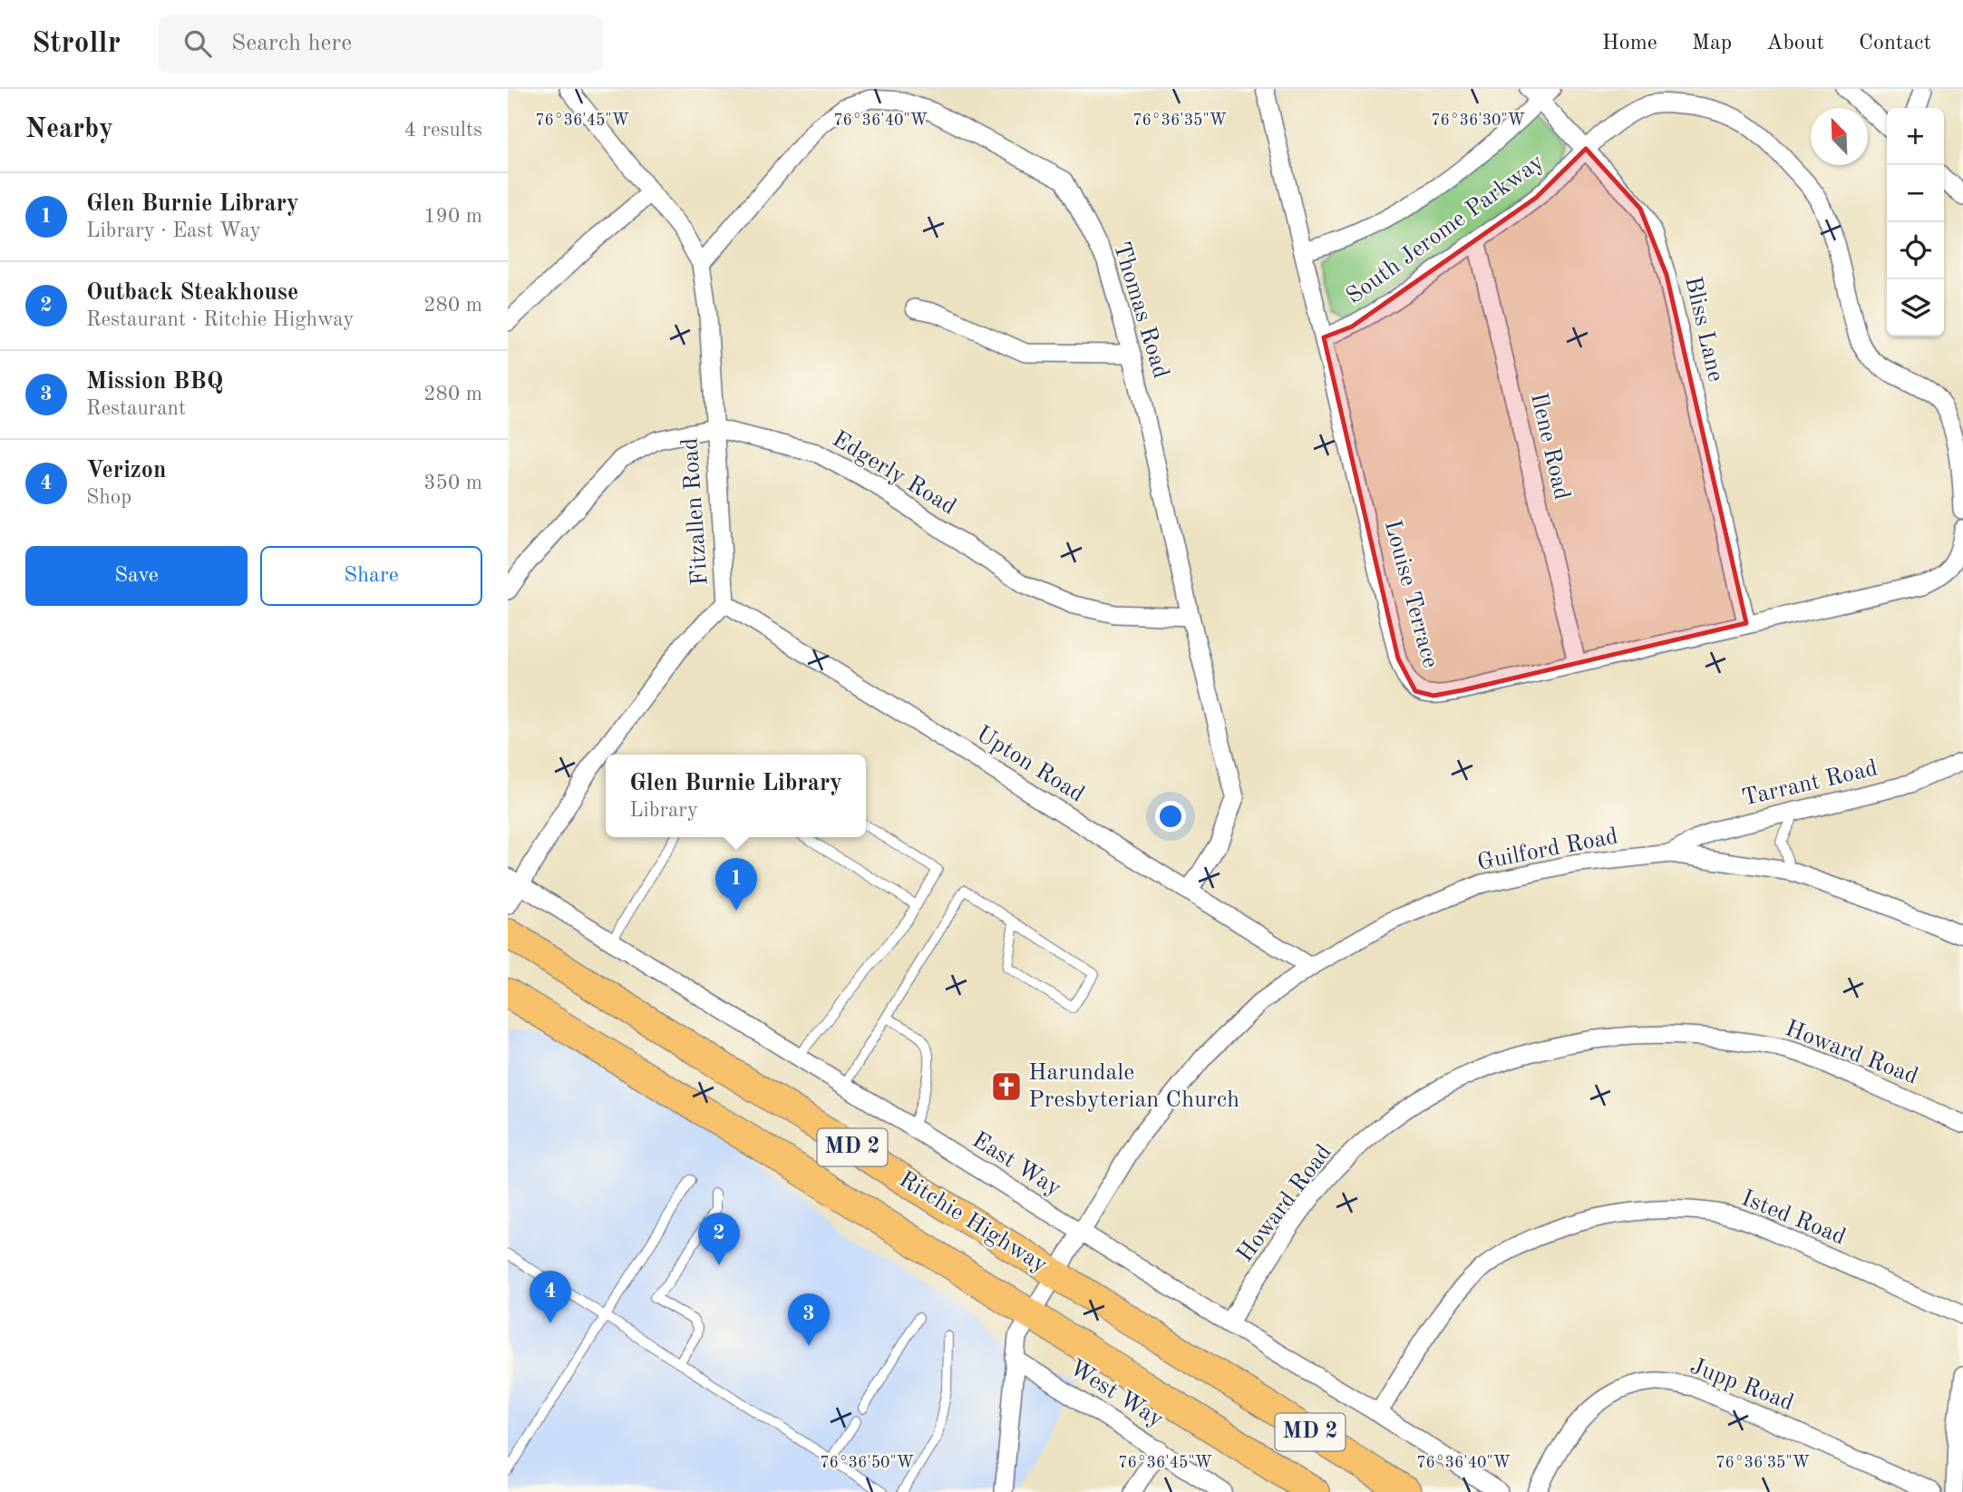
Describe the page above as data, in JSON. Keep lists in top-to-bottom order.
{
  "streets": {
    "main road": ["MD 2", "Ritchie Highway"],
    "street": [
      "South Jerome Parkway",
      "Thomas Road",
      "Bliss Lane",
      "Ilene Road",
      "Edgerly Road",
      "Fitzallen Road",
      "Louise Terrace",
      "Upton Road",
      "Tarrant Road",
      "Guilford Road",
      "Howard Road",
      "East Way",
      "Isted Road",
      "Jupp Road",
      "West Way"
    ]
  },
  "crossings": [
    ["South Jerome Parkway", "Bliss Lane"],
    ["South Jerome Parkway", "Ilene Road"],
    ["South Jerome Parkway", "Louise Terrace"],
    ["Thomas Road", "Edgerly Road"],
    ["Thomas Road", "Fitzallen Road"],
    ["Thomas Road", "Upton Road"],
    ["Bliss Lane", "Louise Terrace"],
    ["Ilene Road", "Louise Terrace"],
    ["Edgerly Road", "Fitzallen Road"],
    ["Fitzallen Road", "Upton Road"],
    ["Fitzallen Road", "East Way"],
    ["Upton Road", "Guilford Road"],
    ["Tarrant Road", "Guilford Road"],
    ["Guilford Road", "East Way"],
    ["Guilford Road", "Ritchie Highway"],
    ["Guilford Road", "West Way"],
    ["Howard Road", "East Way"],
    ["East Way", "Isted Road"]
  ],
  "places": {
    "church": ["Harundale Presbyterian Church"]
  },
  "north": "top left",
  "page": {
    "header": "Strollr",
    "search": "Search here",
    "nav": [
      "Home",
      "Map",
      "About",
      "Contact"
    ],
    "heading": ["Nearby", "4 results"],
    "map_buttons": ["+", "−"],
    "list": [
      {
        "mark": "1",
        "name": "Glen Burnie Library",
        "note": "Library · East Way",
        "value": "190 m"
      },
      {
        "mark": "2",
        "name": "Outback Steakhouse",
        "note": "Restaurant · Ritchie Highway",
        "value": "280 m"
      },
      {
        "mark": "3",
        "name": "Mission BBQ",
        "note": "Restaurant",
        "value": "280 m"
      },
      {
        "mark": "4",
        "name": "Verizon",
        "note": "Shop",
        "value": "350 m"
      }
    ],
    "buttons": ["Save", "Share"],
    "popup": ["Glen Burnie Library", "Library"],
    "pins": [
      "1",
      "2",
      "4",
      "3"
    ]
  },
  "coordinates": [
    "76°36'45\"W",
    "76°36'40\"W",
    "76°36'35\"W",
    "76°36'30\"W",
    "76°36'50\"W"
  ]
}
